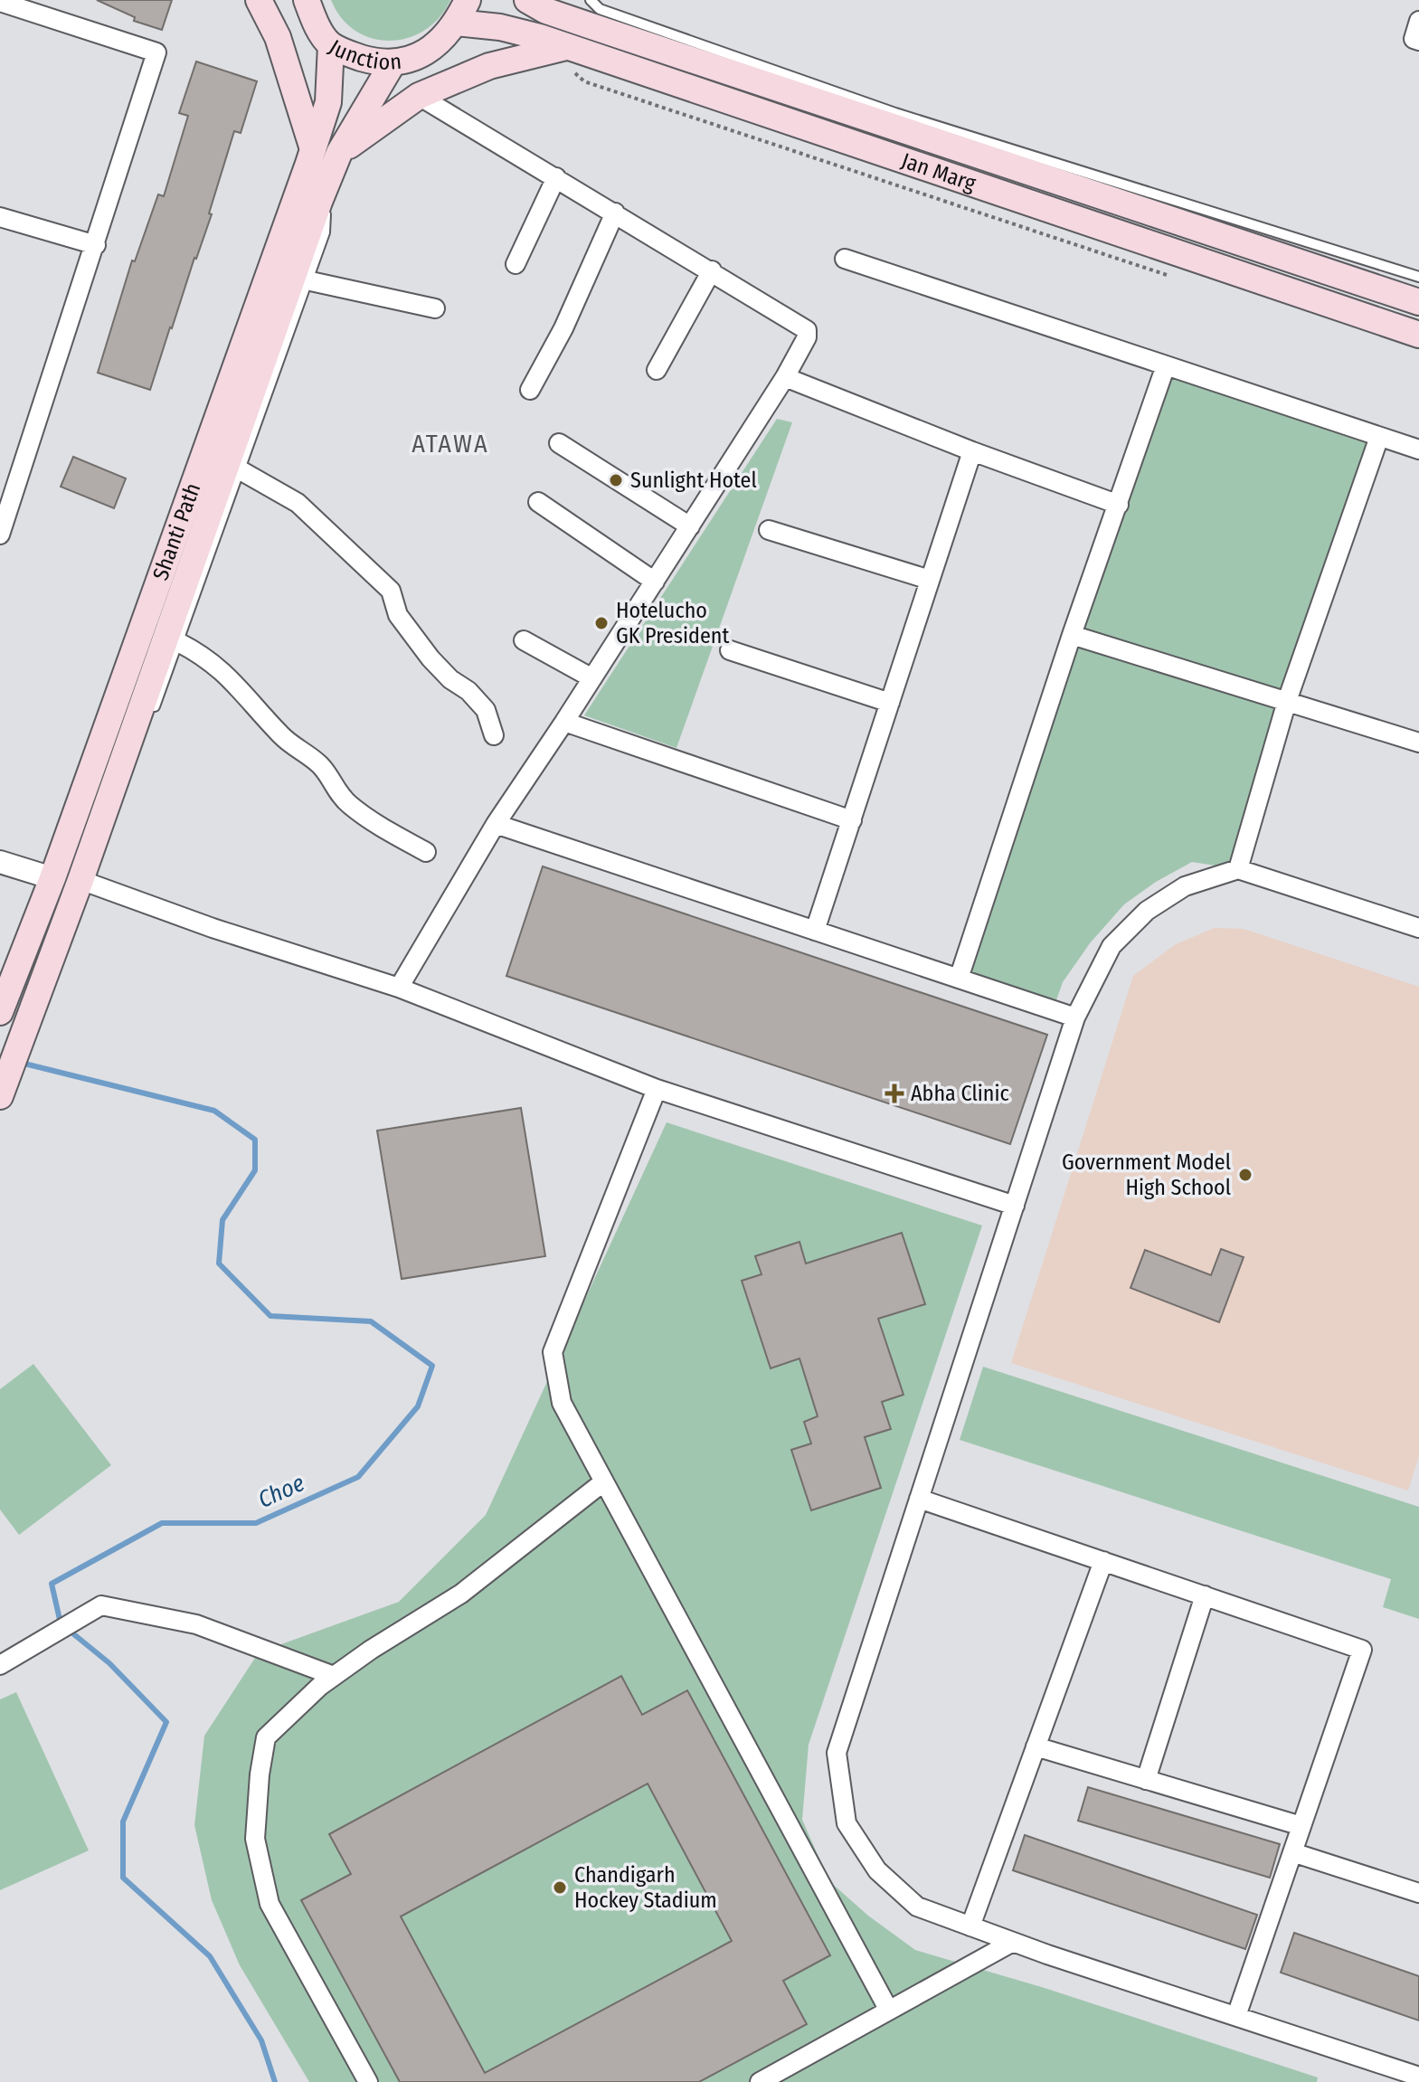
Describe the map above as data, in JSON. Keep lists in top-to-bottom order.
{
  "streets": {
    "main road": ["Junction", "Jan Marg", "Shanti Path"]
  },
  "crossings": [
    ["Junction", "Jan Marg"],
    ["Junction", "Shanti Path"]
  ],
  "districts": ["ATAWA"],
  "water": ["Choe"],
  "places": {
    "other": [
      "Sunlight Hotel",
      "Hotelucho GK President",
      "Government Model High School",
      "Chandigarh Hockey Stadium"
    ],
    "health": ["Abha Clinic"]
  }
}
